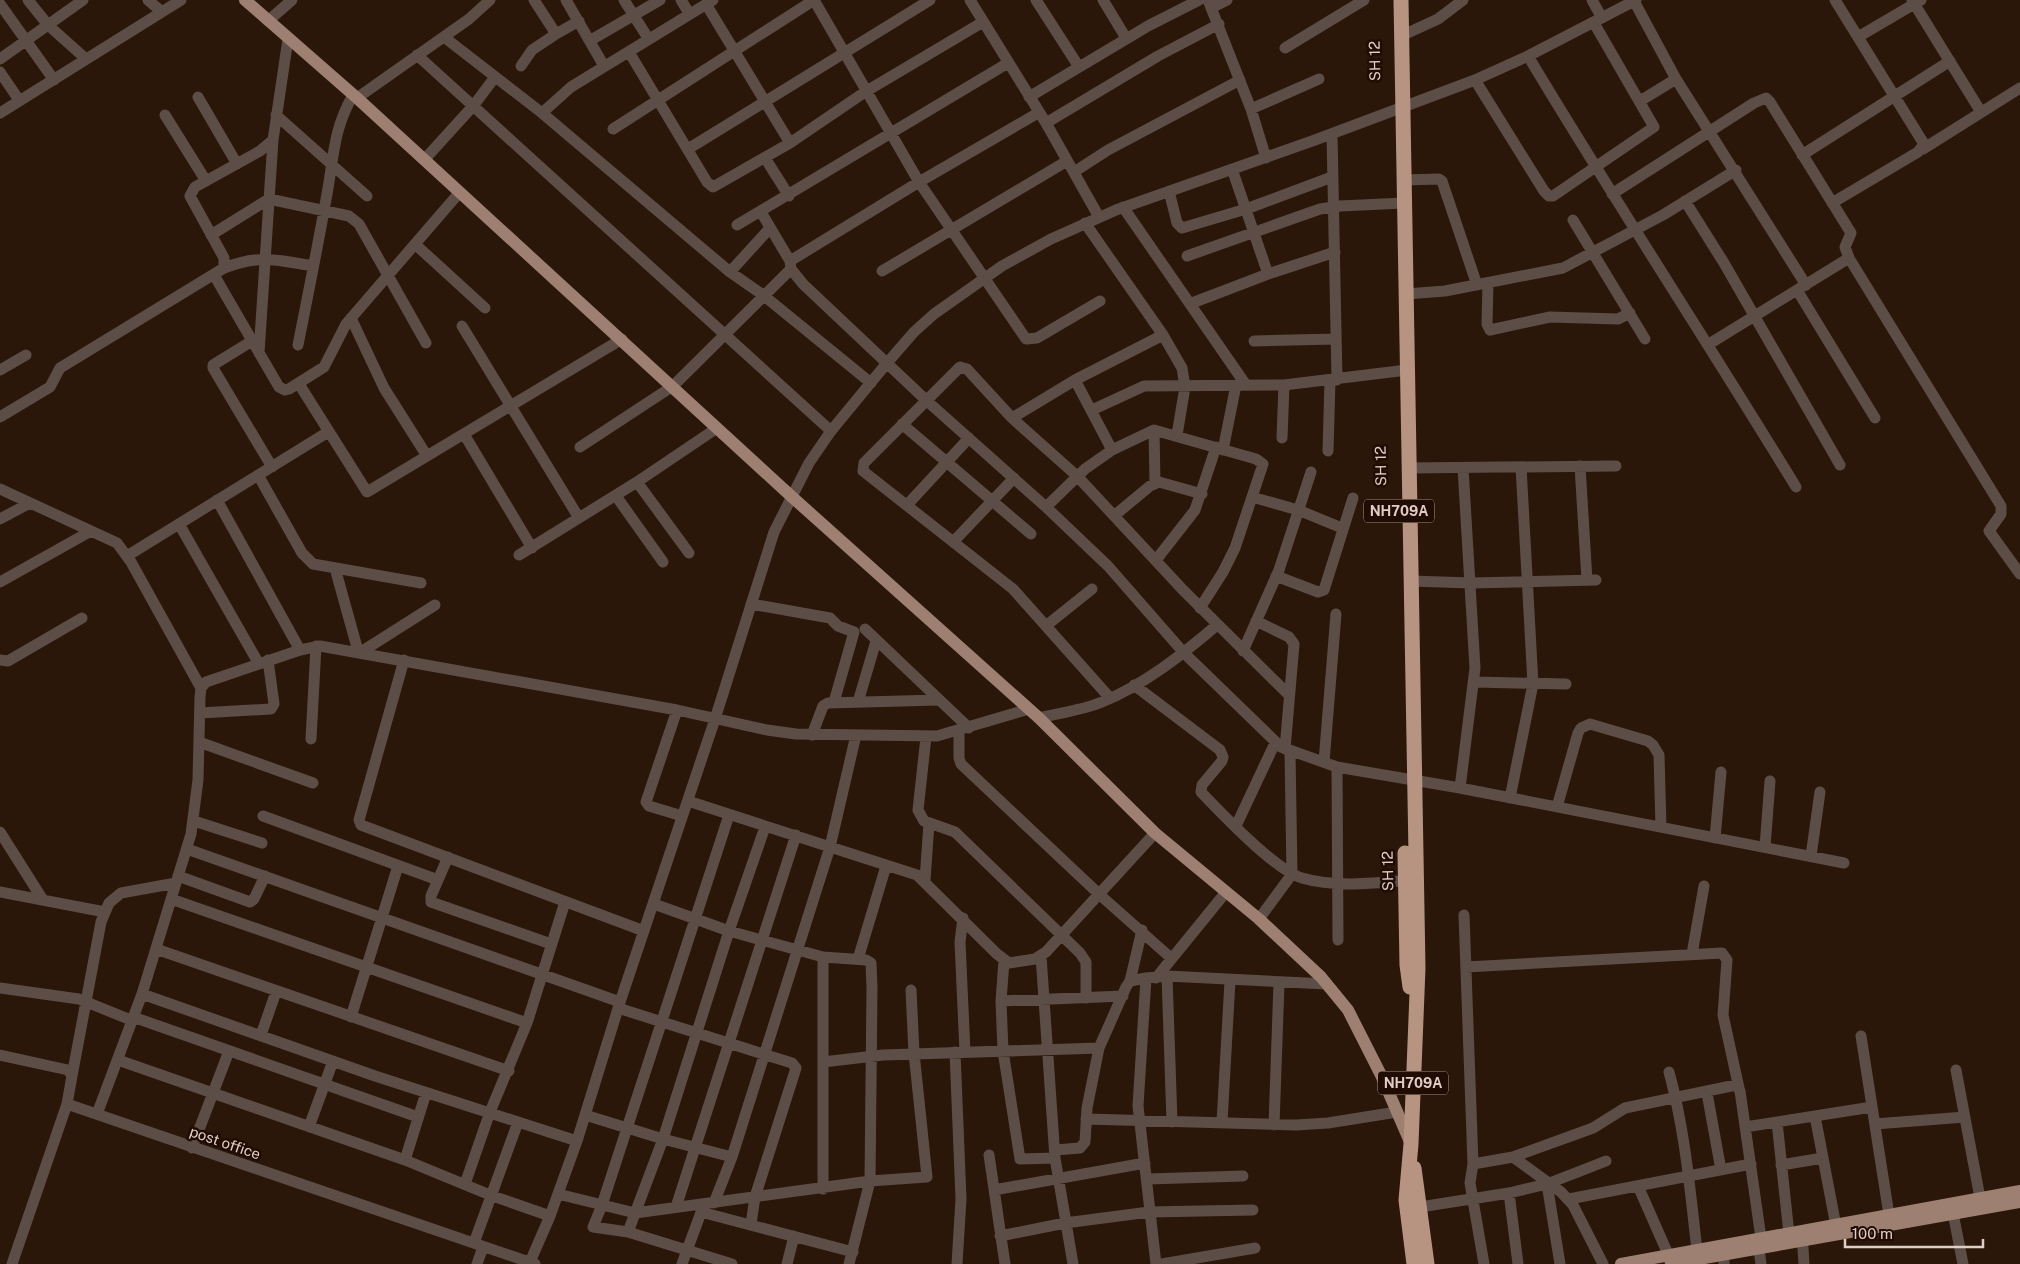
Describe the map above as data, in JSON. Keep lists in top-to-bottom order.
{
  "streets": {
    "highway": ["SH 12", "NH709A"],
    "street": ["post office"]
  },
  "scale_bar": "100 m"
}
